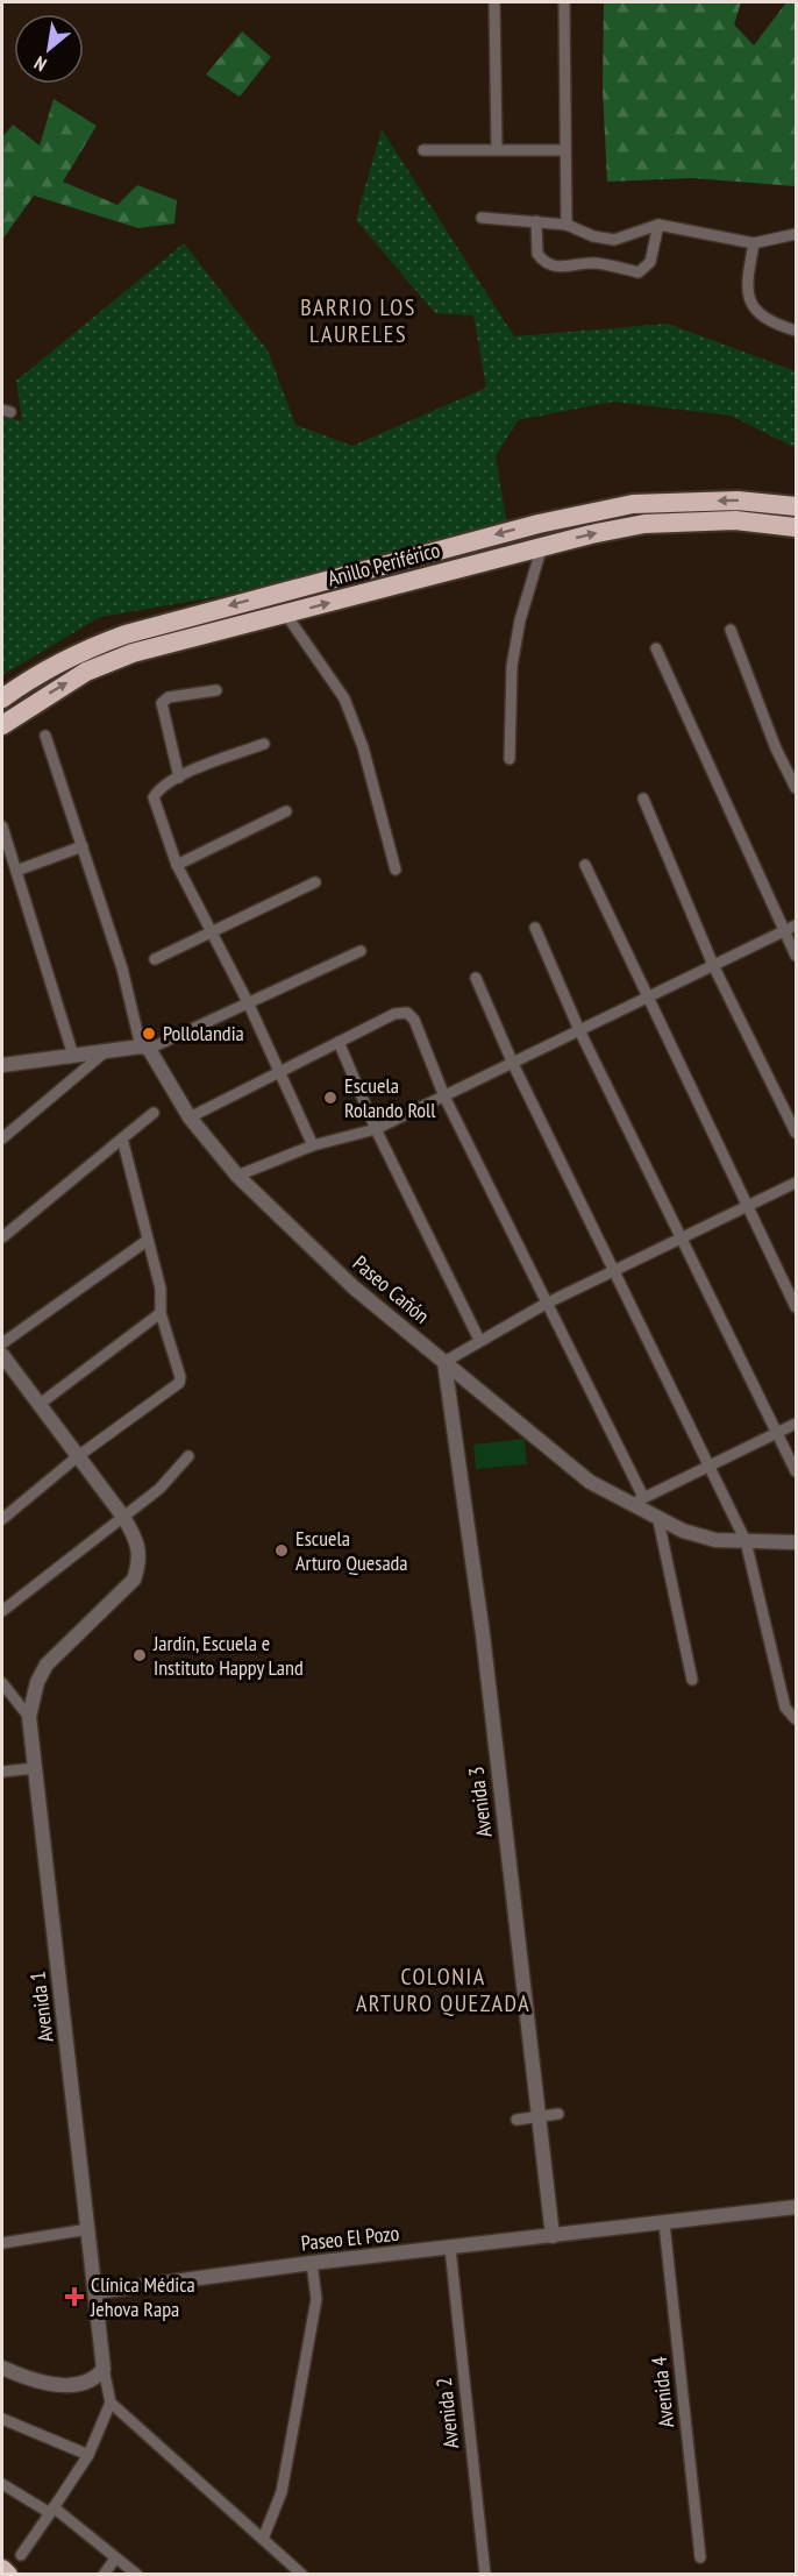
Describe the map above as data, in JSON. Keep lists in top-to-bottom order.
{
  "streets": {
    "highway": ["Anillo Periférico"],
    "street": [
      "Paseo Cañón",
      "Avenida 3",
      "Avenida 1",
      "Paseo El Pozo",
      "Avenida 4",
      "Avenida 2"
    ]
  },
  "crossings": [
    ["Paseo Cañón", "Avenida 3"],
    ["Avenida 3", "Paseo El Pozo"],
    ["Avenida 1", "Paseo El Pozo"],
    ["Paseo El Pozo", "Avenida 4"],
    ["Paseo El Pozo", "Avenida 2"]
  ],
  "districts": ["BARRIO LOS LAURELES", "COLONIA ARTURO QUEZADA"],
  "places": {
    "other": [
      "Pollolandia",
      "Escuela Rolando Roll",
      "Escuela Arturo Quesada",
      "Jardín, Escuela e Instituto Happy Land"
    ],
    "health": ["Clínica Médica Jehova Rapa"]
  },
  "north": "bottom left"
}
